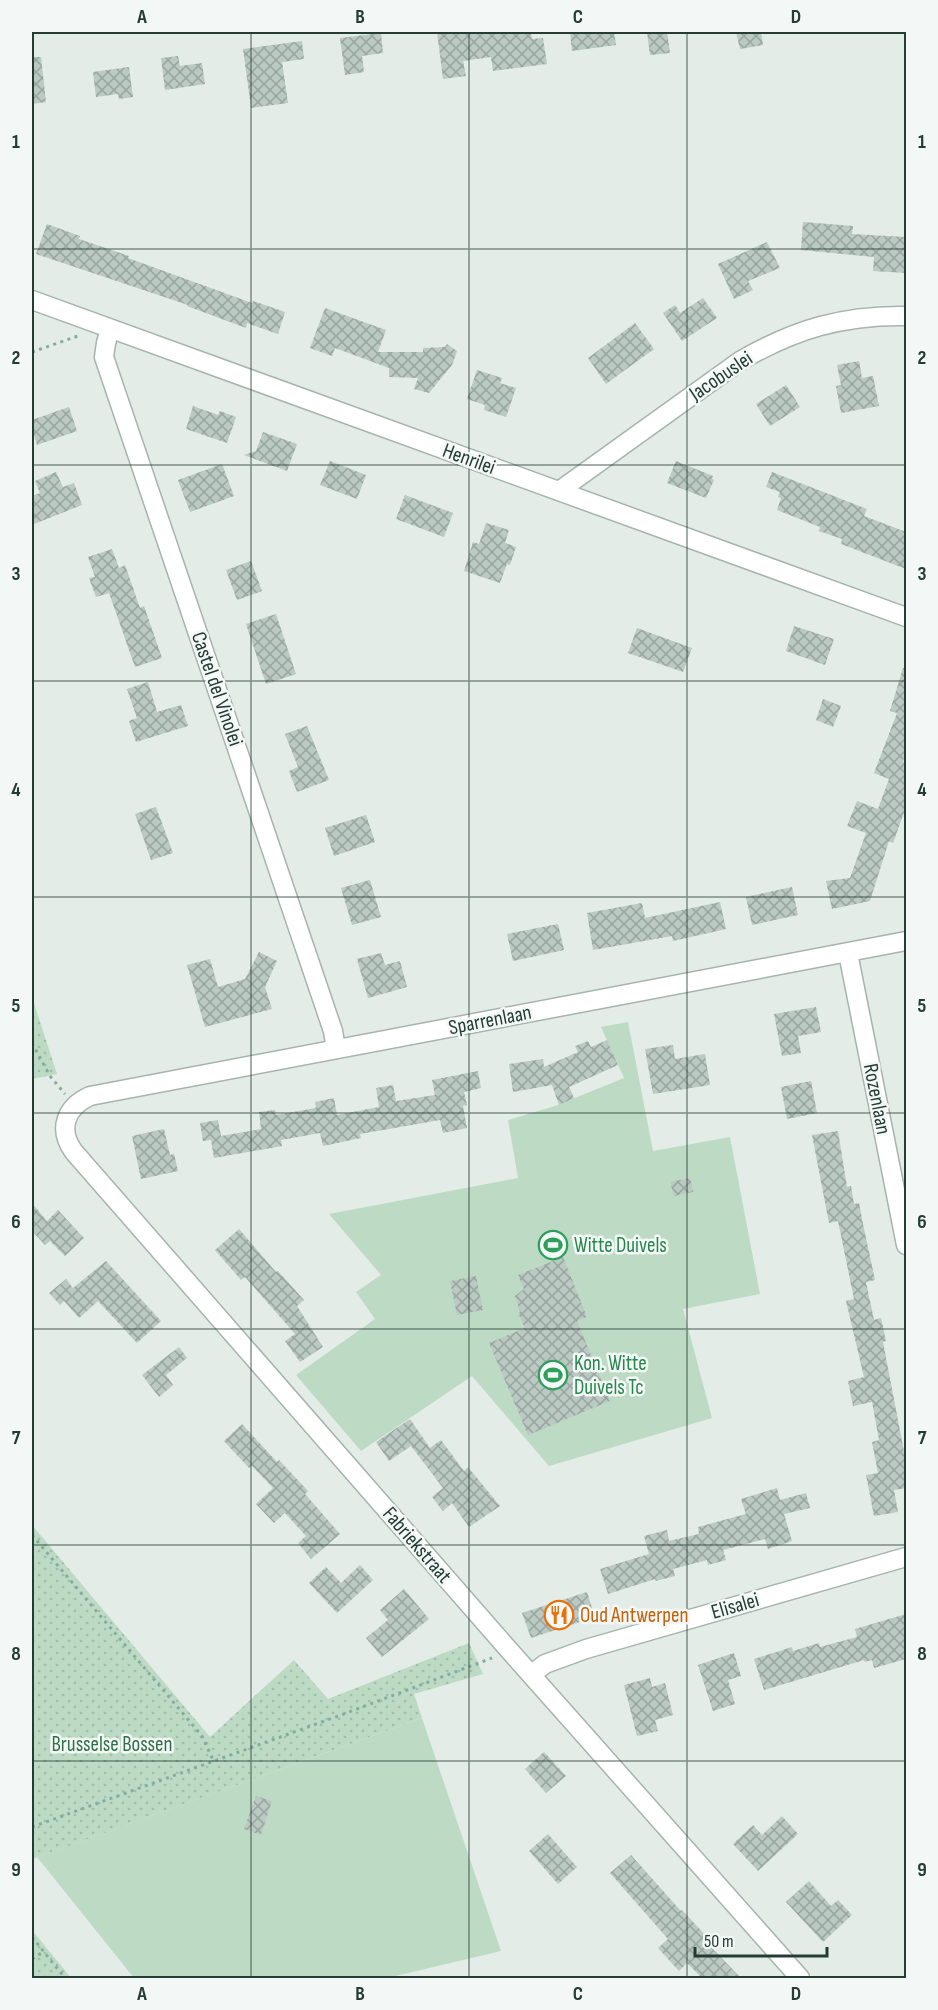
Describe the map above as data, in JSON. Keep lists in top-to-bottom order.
{
  "streets": {
    "street": [
      "Jacobuslei",
      "Henrilei",
      "Castel del Vinolei",
      "Sparrenlaan",
      "Rozenlaan",
      "Fabriekstraat",
      "Elisalei"
    ]
  },
  "crossings": [
    ["Jacobuslei", "Henrilei"],
    ["Henrilei", "Castel del Vinolei"],
    ["Castel del Vinolei", "Sparrenlaan"],
    ["Sparrenlaan", "Rozenlaan"],
    ["Sparrenlaan", "Fabriekstraat"],
    ["Fabriekstraat", "Elisalei"]
  ],
  "parks": ["Brusselse Bossen"],
  "places": {
    "sports": ["Witte Duivels", "Kon. Witte Duivels Tc"],
    "restaurant": ["Oud Antwerpen"]
  },
  "scale_bar": "50 m",
  "grid": {
    "columns": [
      "A",
      "B",
      "C",
      "D"
    ],
    "rows": [
      "1",
      "2",
      "3",
      "4",
      "5",
      "6",
      "7",
      "8",
      "9"
    ]
  }
}
